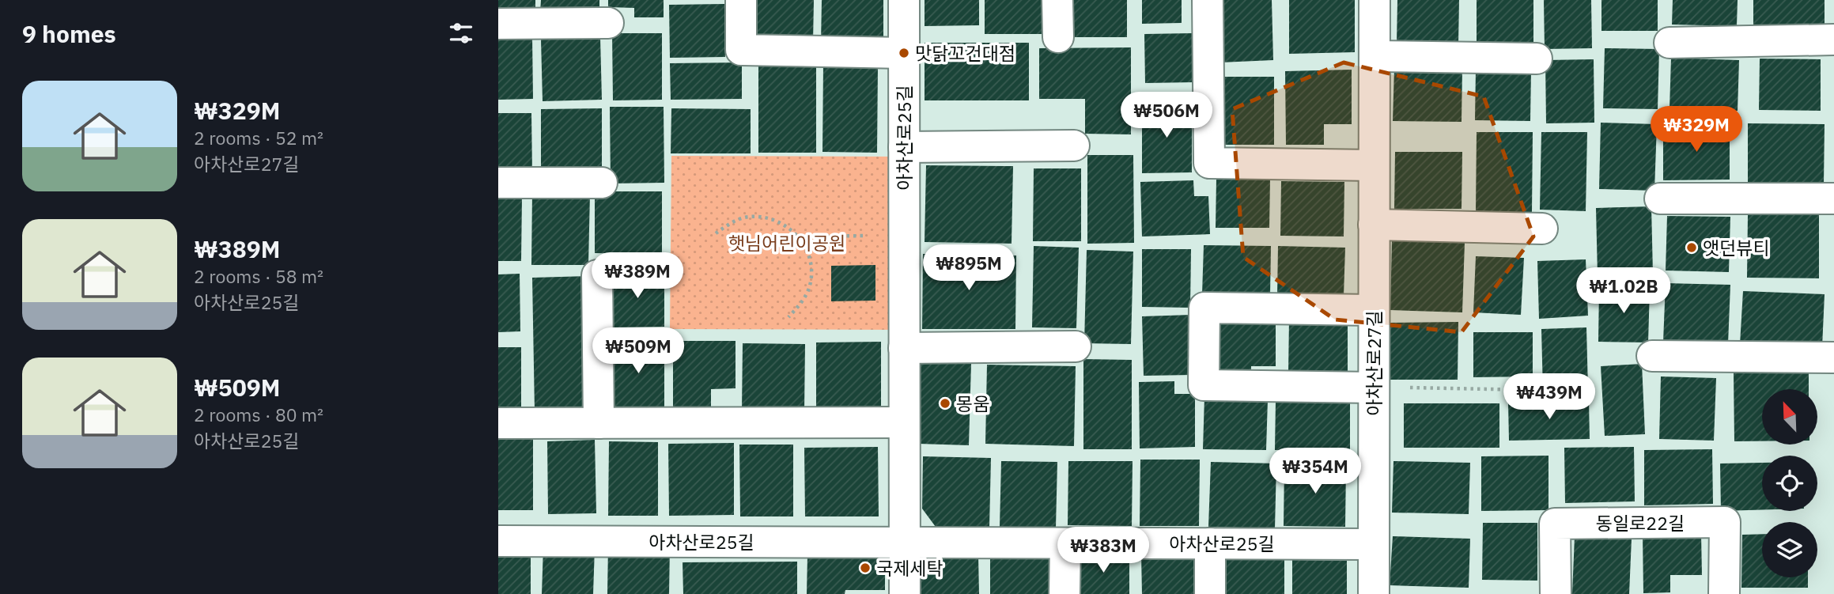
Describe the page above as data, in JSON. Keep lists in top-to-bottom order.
{
  "streets": {
    "street": ["아차산로25길", "아차산로27길", "동일로22길"]
  },
  "crossings": [
    ["아차산로25길", "아차산로27길"]
  ],
  "parks": ["햇님어린이공원"],
  "places": [
    "맛닭꼬건대점",
    "앳던뷰티",
    "몽움",
    "국제세탁"
  ],
  "north": "top left",
  "page": {
    "heading": "9 homes",
    "list": [
      {
        "name": "₩329M",
        "note": "2 rooms · 52 m² · 아차산로27길"
      },
      {
        "name": "₩389M",
        "note": "2 rooms · 58 m² · 아차산로25길"
      },
      {
        "name": "₩509M",
        "note": "2 rooms · 80 m² · 아차산로25길"
      }
    ],
    "price": [
      "₩506M",
      "₩329M",
      "₩895M",
      "₩389M",
      "₩1.02B",
      "₩509M",
      "₩439M",
      "₩354M",
      "₩383M"
    ]
  }
}
